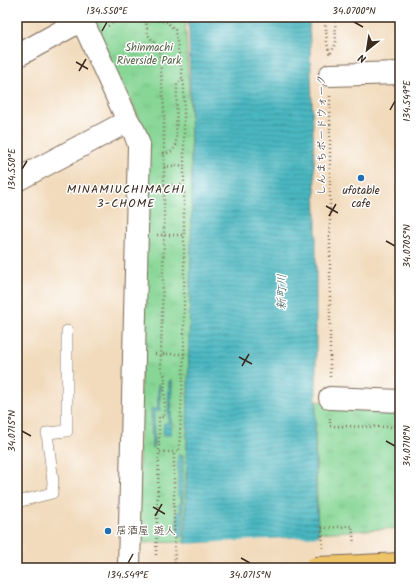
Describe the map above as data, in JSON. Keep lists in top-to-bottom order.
{
  "streets": {
    "path": ["しんまちボードウォーク"]
  },
  "districts": ["MINAMIUCHIMACHI 3-CHOME"],
  "water": ["新町川"],
  "parks": ["Shinmachi Riverside Park"],
  "places": ["ufotable cafe", "居酒屋 遊人"],
  "north": "bottom left",
  "coordinates": [
    "134.550°E",
    "34.0700°N",
    "134.549°E",
    "34.0705°N",
    "34.0715°N",
    "34.0710°N"
  ]
}
